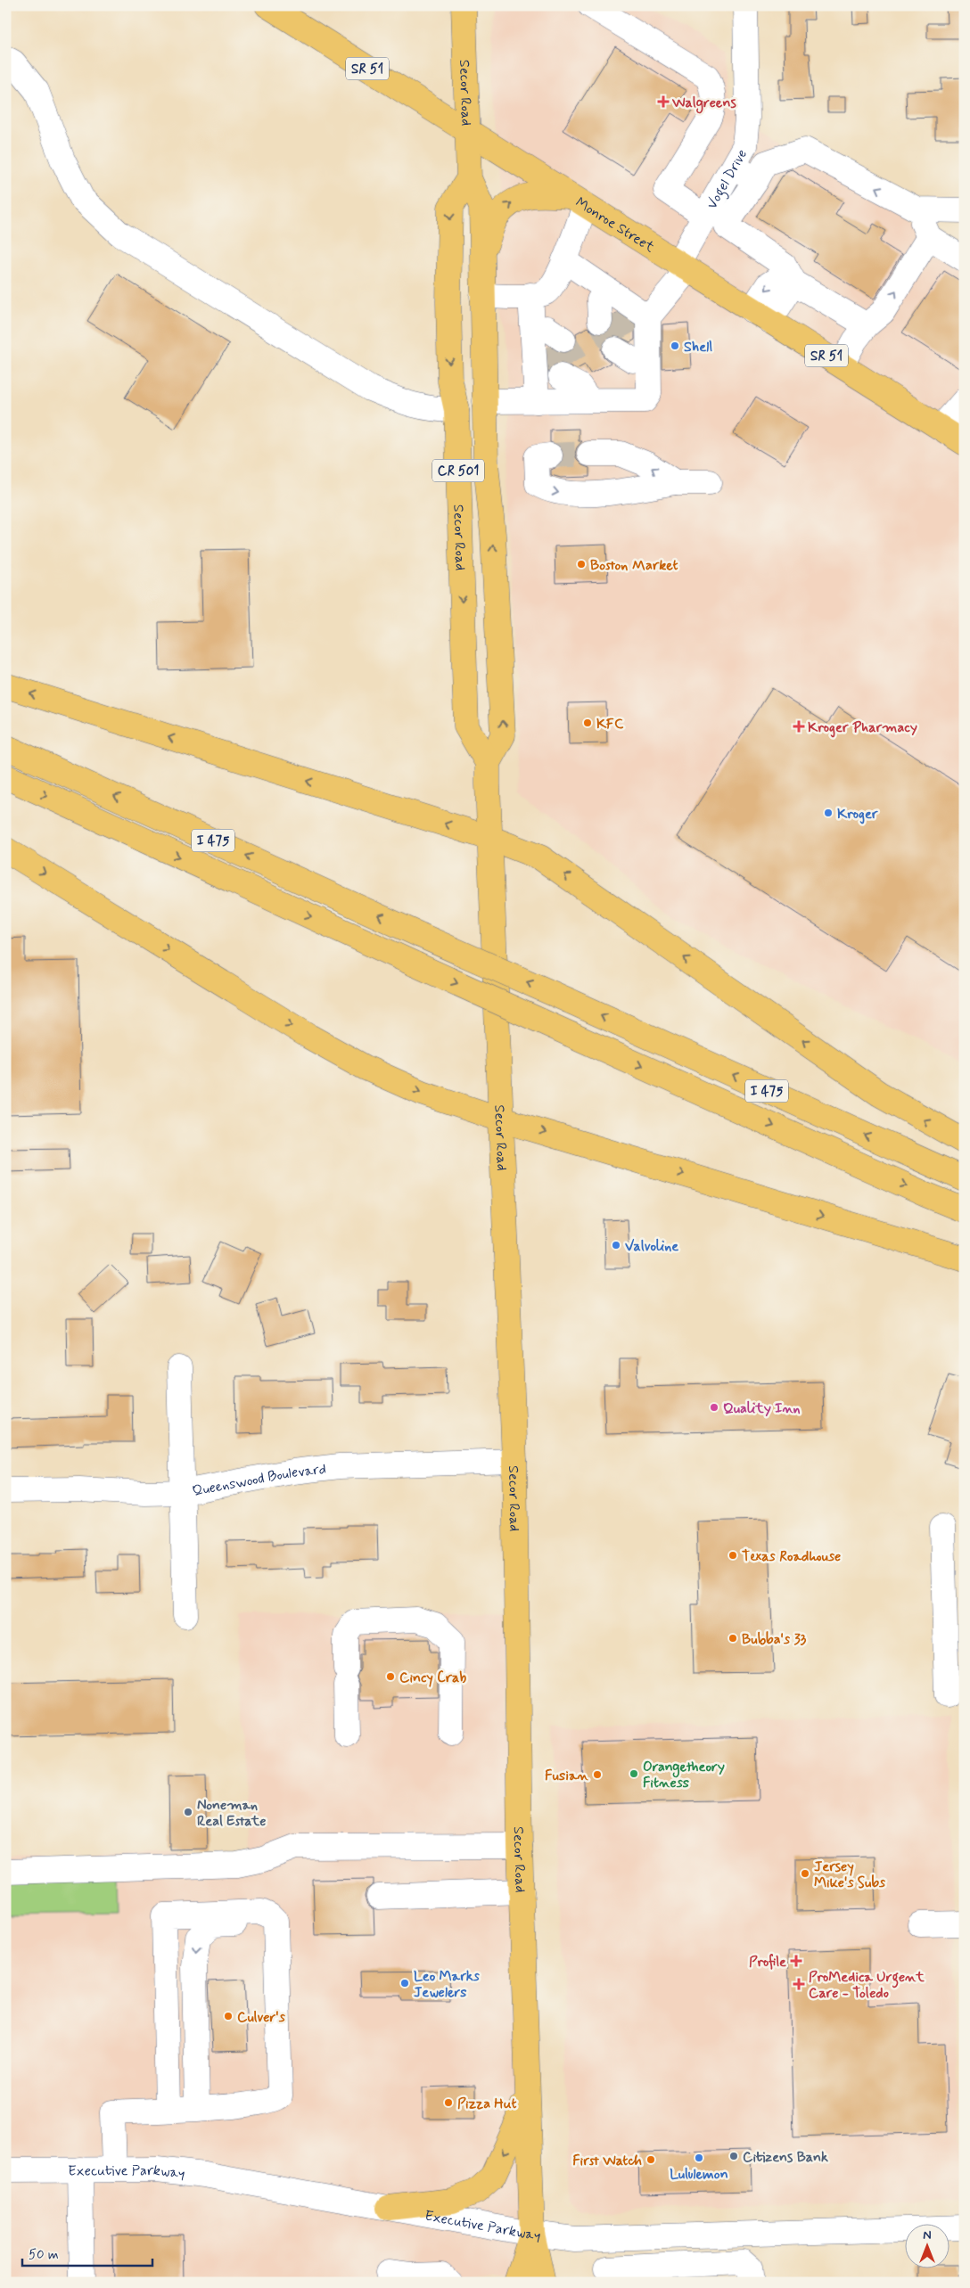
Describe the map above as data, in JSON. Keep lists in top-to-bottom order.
{
  "streets": {
    "main road": [
      "SR 51",
      "Secor Road",
      "Monroe Street",
      "CR 501",
      "I 475"
    ],
    "street": ["Vogel Drive", "Queenswood Boulevard", "Executive Parkway"]
  },
  "crossings": [
    ["Secor Road", "Monroe Street"],
    ["Secor Road", "Queenswood Boulevard"],
    ["Secor Road", "Executive Parkway"],
    ["Vogel Drive", "Monroe Street"]
  ],
  "places": {
    "health": [
      "Walgreens",
      "Kroger Pharmacy",
      "Profile",
      "ProMedica Urgent Care - Toledo"
    ],
    "other": [
      "Shell",
      "Boston Market",
      "KFC",
      "Kroger",
      "Valvoline",
      "Quality Inn",
      "Texas Roadhouse",
      "Bubba's 33",
      "Cincy Crab",
      "Orangetheory Fitness",
      "Fusian",
      "Noneman Real Estate",
      "Jersey Mike's Subs",
      "Leo Marks Jewelers",
      "Culver's",
      "Pizza Hut",
      "Citizens Bank",
      "Lululemon",
      "First Watch"
    ]
  },
  "scale_bar": "50 m",
  "north": "top"
}
